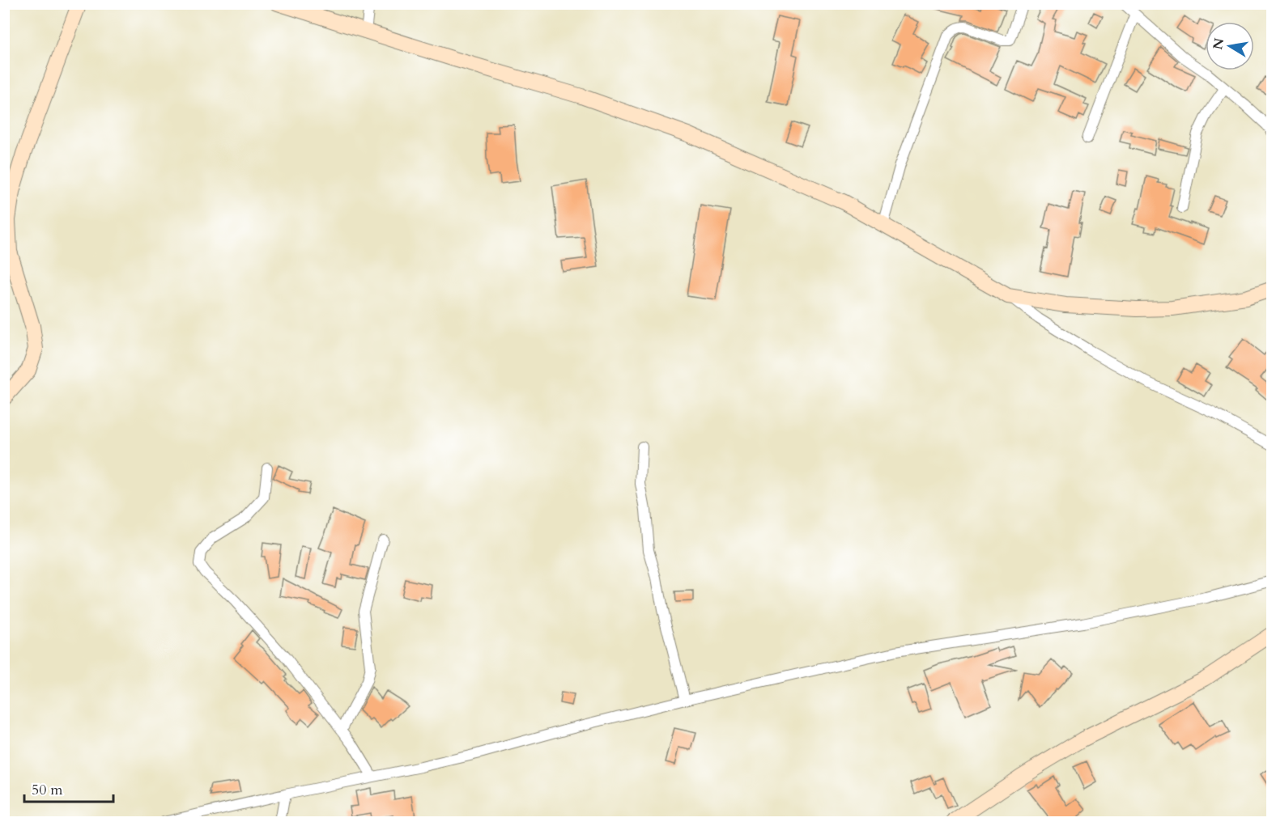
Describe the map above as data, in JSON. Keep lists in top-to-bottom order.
{
  "scale_bar": "50 m",
  "north": "left"
}
